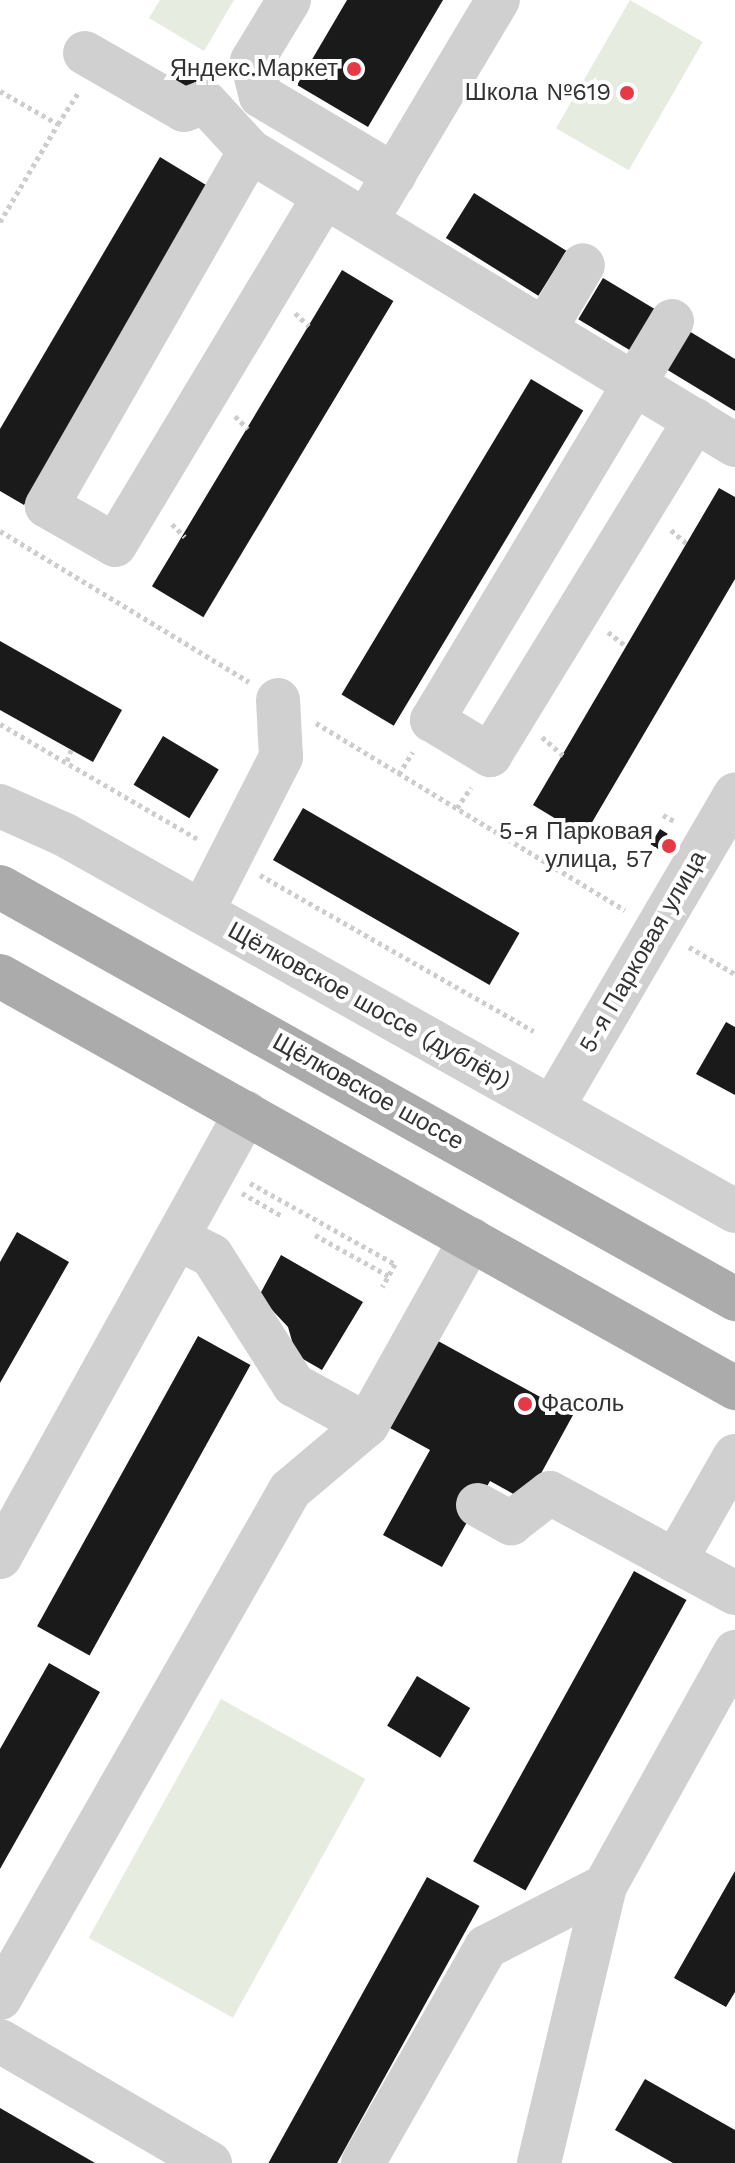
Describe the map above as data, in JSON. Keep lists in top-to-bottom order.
{
  "streets": {
    "main road": ["Щёлковское шоссе"],
    "street": ["5-я Парковая улица", "Щёлковское шоссе (дублёр)"]
  },
  "crossings": [
    ["5-я Парковая улица", "Щёлковское шоссе (дублёр)"]
  ],
  "places": [
    "Яндекс.Маркет",
    "Школа №619",
    "5-я Парковая улица, 57",
    "Фасоль"
  ]
}
